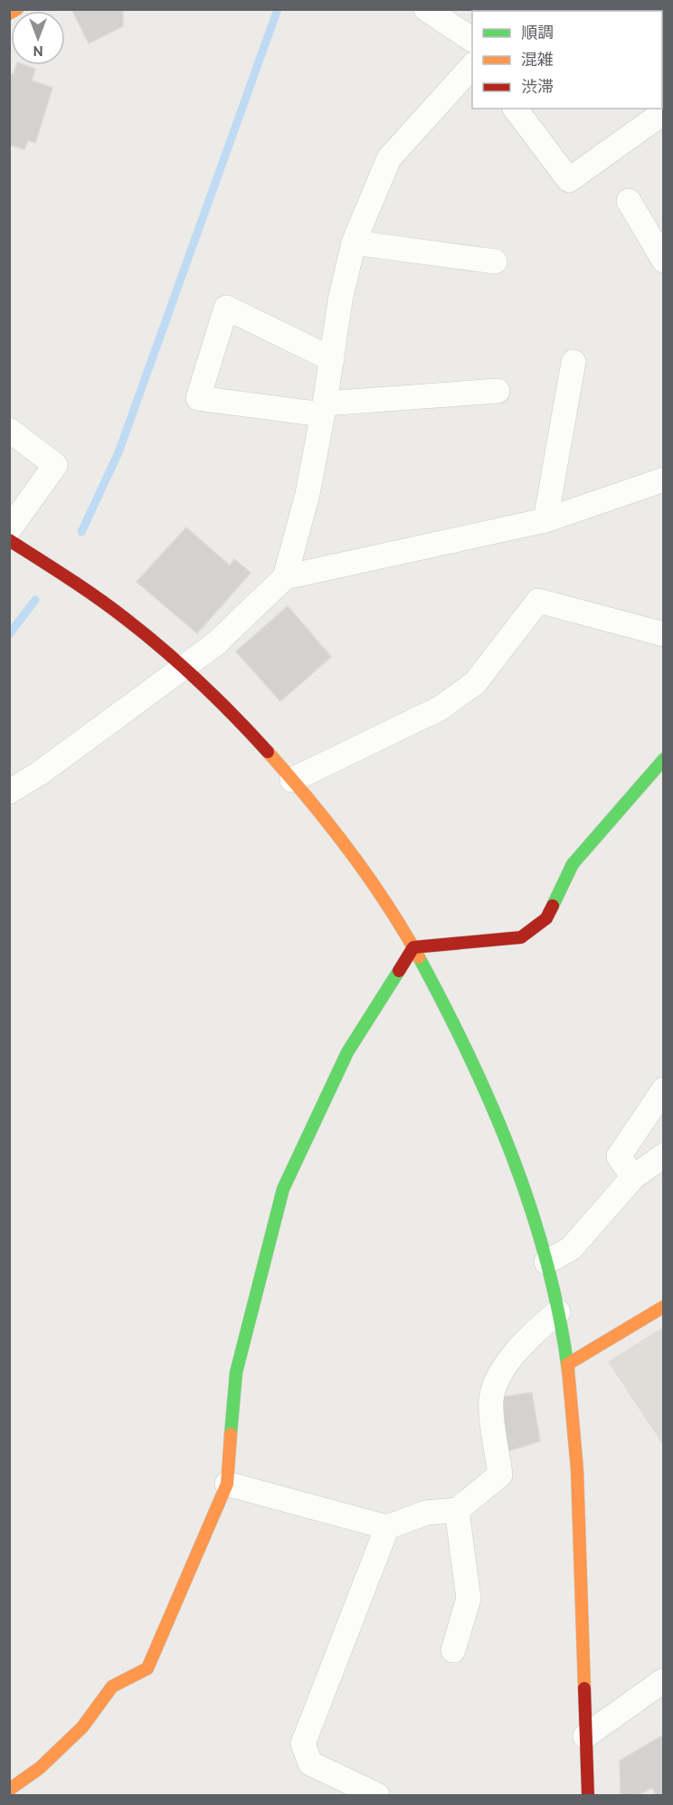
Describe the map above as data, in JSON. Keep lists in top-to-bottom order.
{
  "legend": ["順調", "混雑", "渋滞"],
  "north": "bottom"
}
